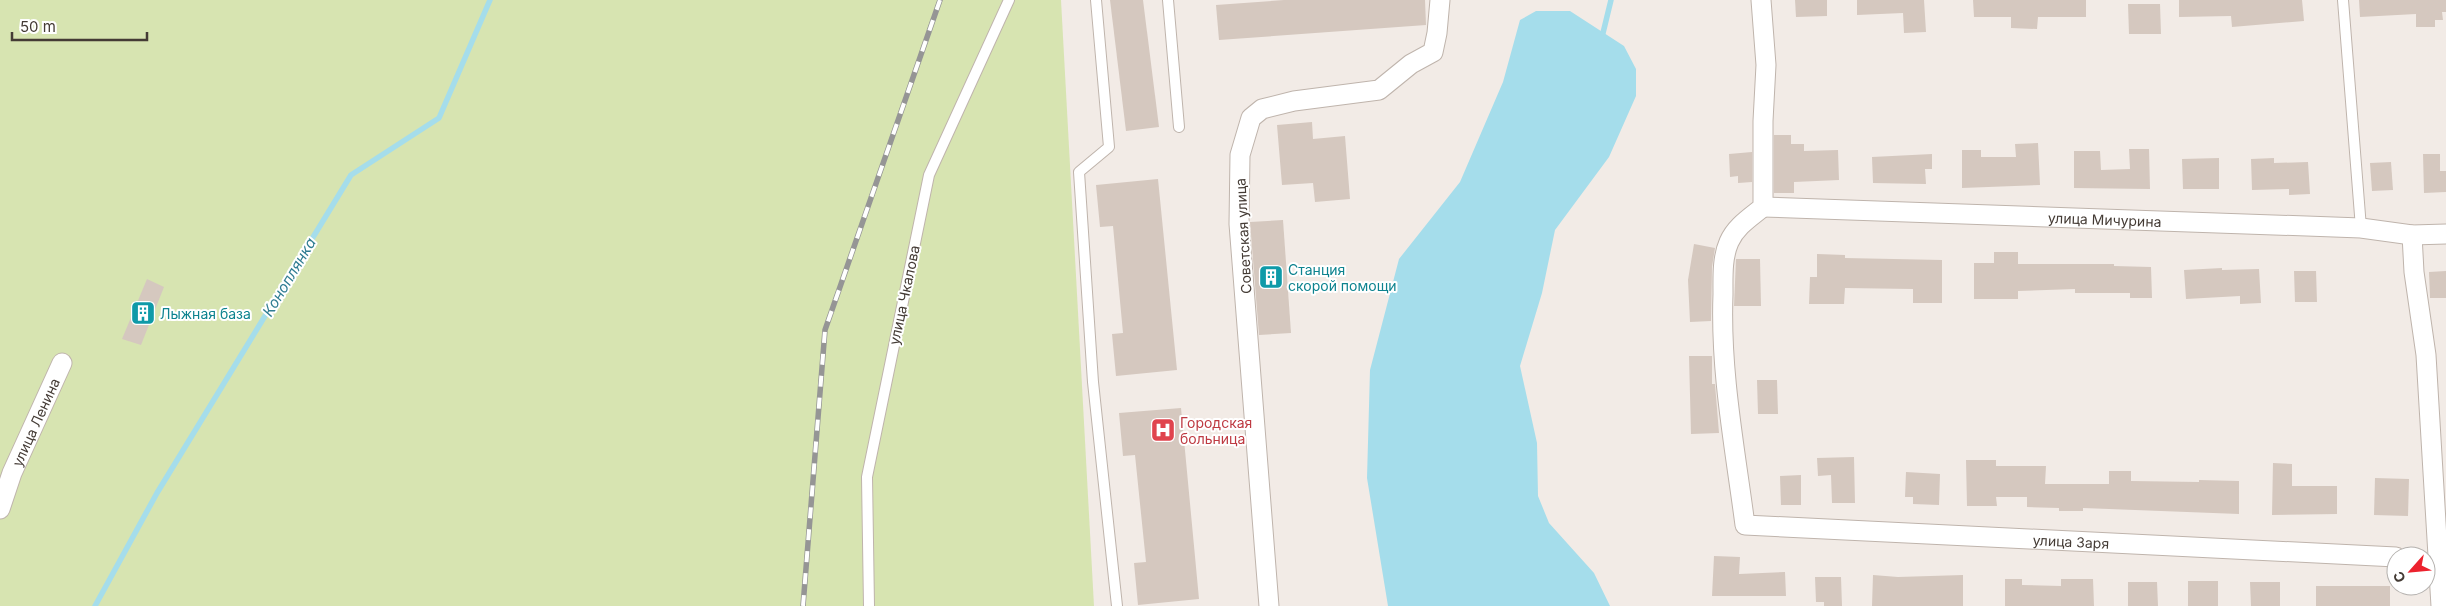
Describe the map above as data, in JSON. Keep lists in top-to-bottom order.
{
  "streets": {
    "street": [
      "улица Мичурина",
      "Советская улица",
      "улица Ленина",
      "улица Заря"
    ],
    "lane": ["улица Чкалова"]
  },
  "crossings": [
    ["улица Мичурина", "улица Заря"]
  ],
  "water": ["Коноплянка"],
  "places": {
    "building": ["Станция скорой помощи", "Лыжная база"],
    "hospital": ["Городская больница"]
  },
  "scale_bar": "50 m",
  "north": "bottom left"
}
